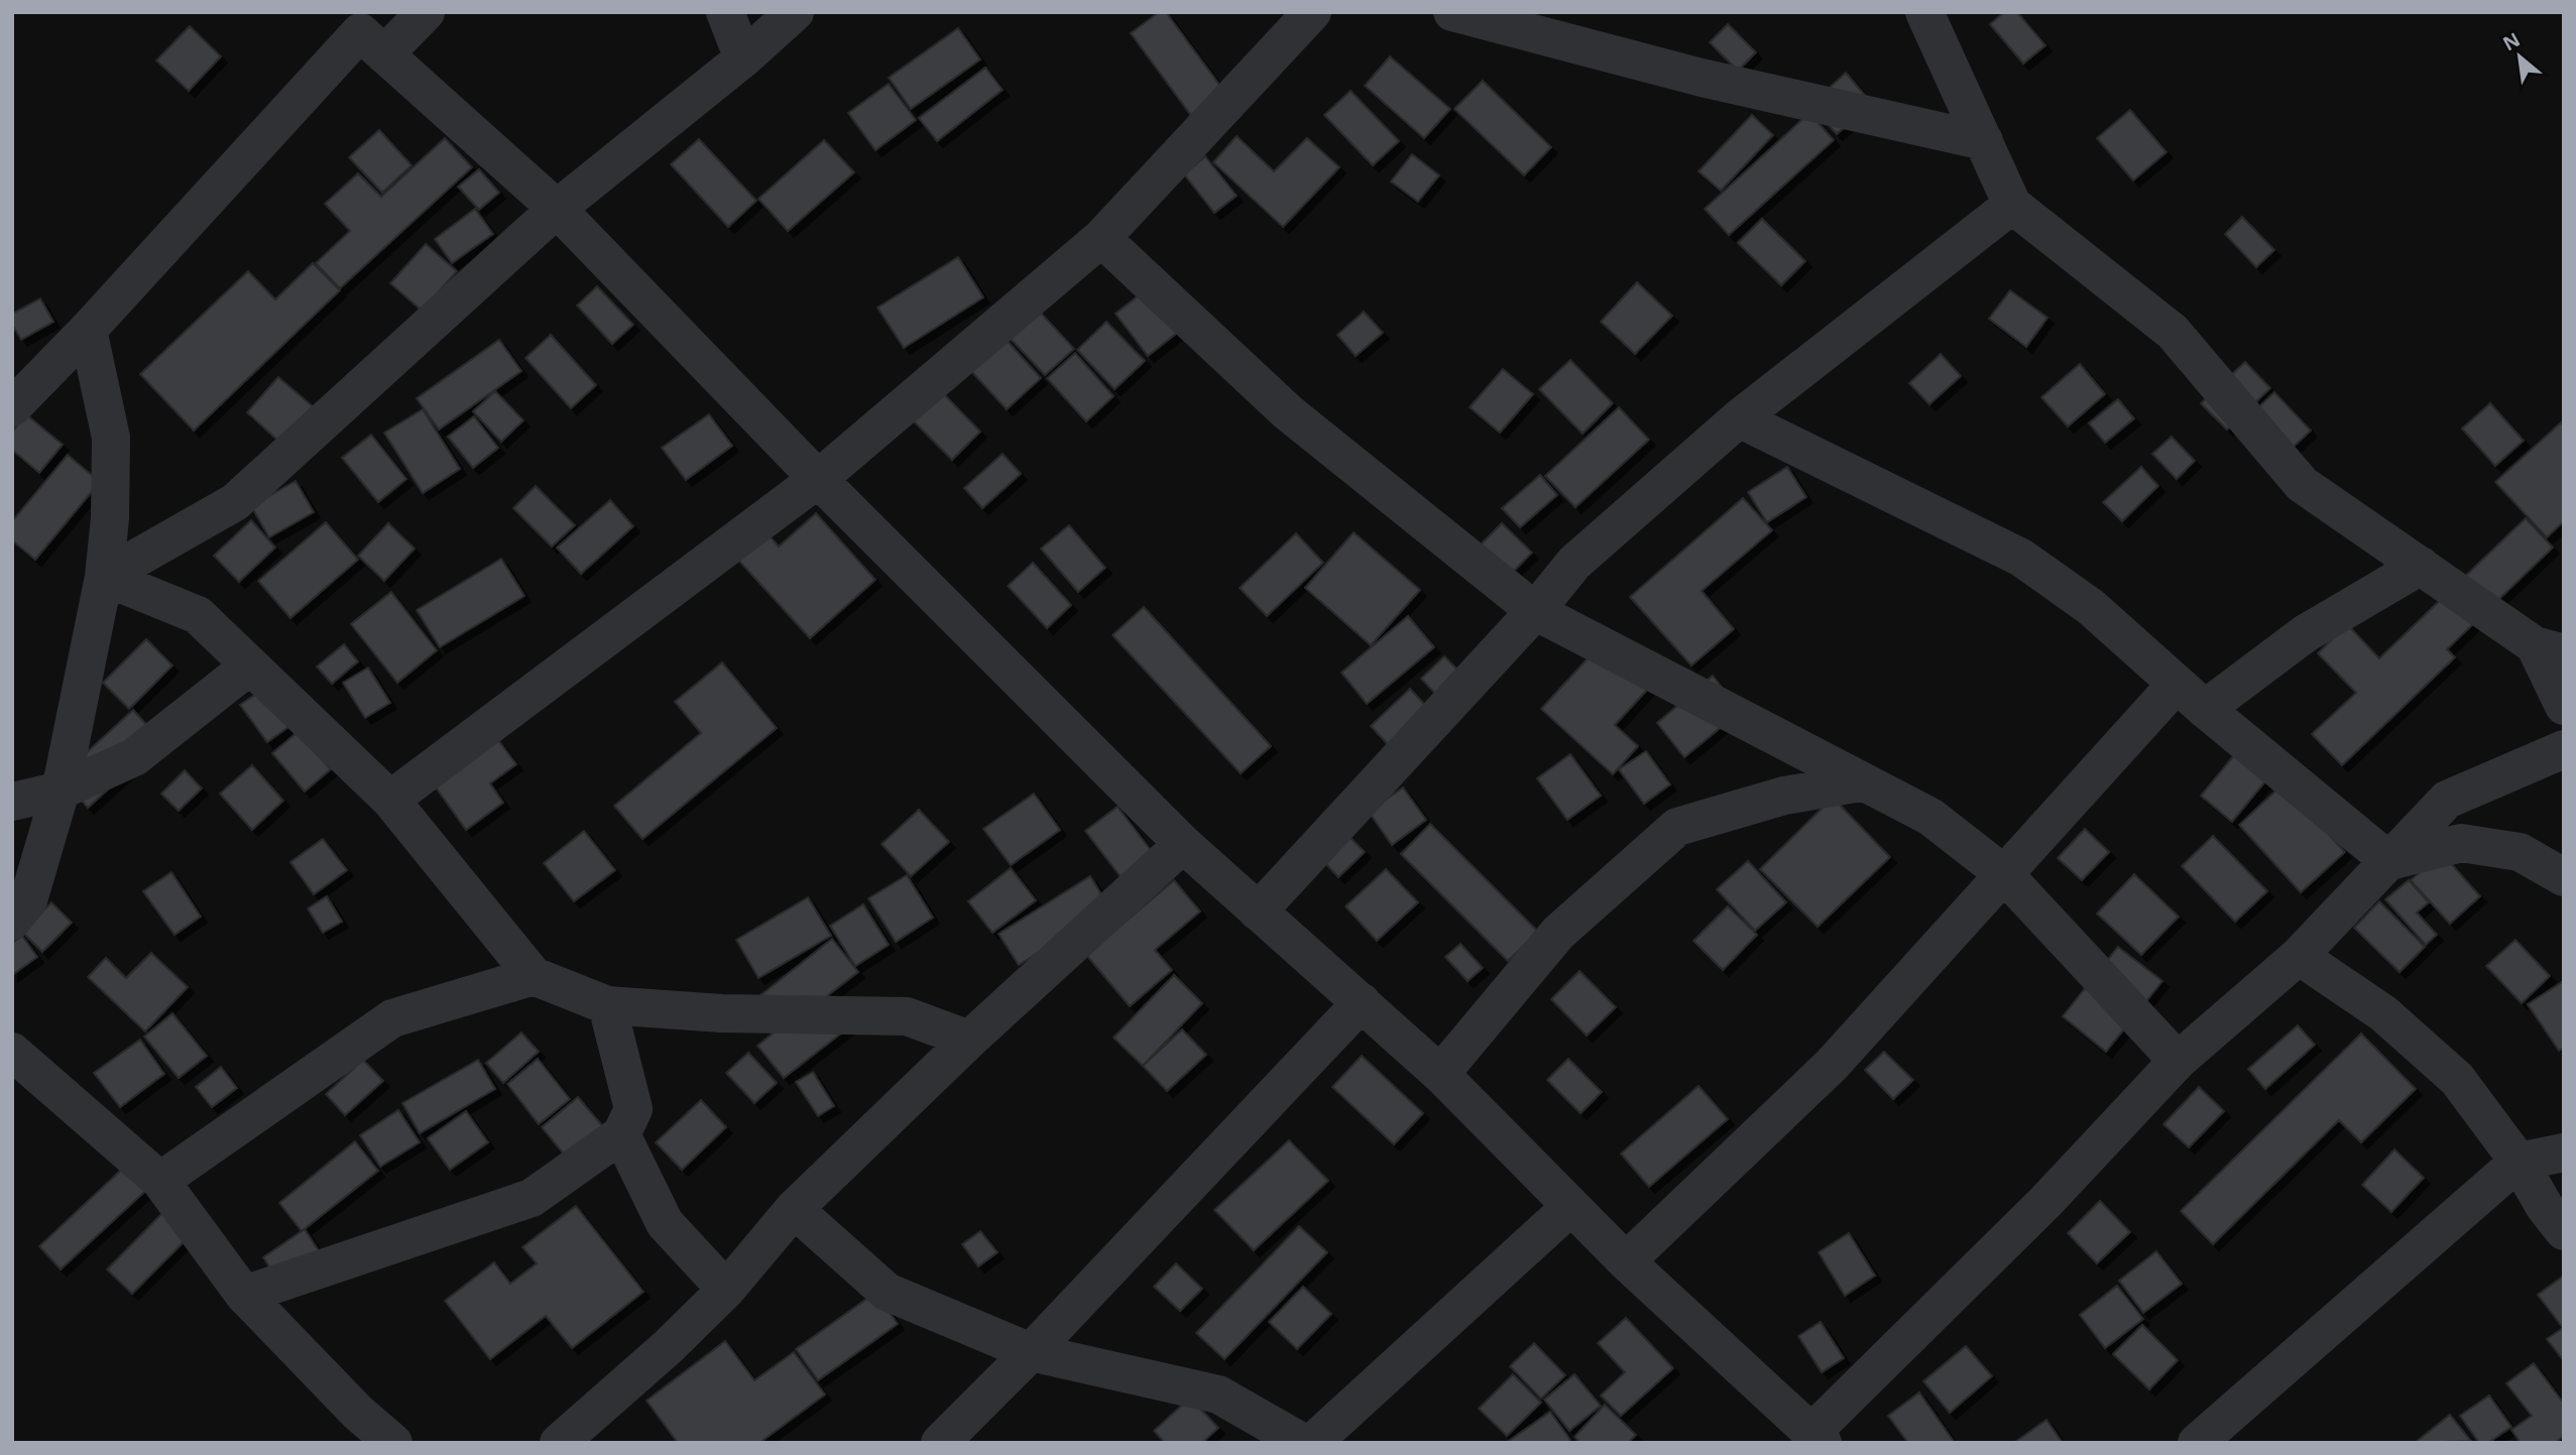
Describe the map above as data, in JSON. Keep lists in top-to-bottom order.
{
  "north": "top left"
}
